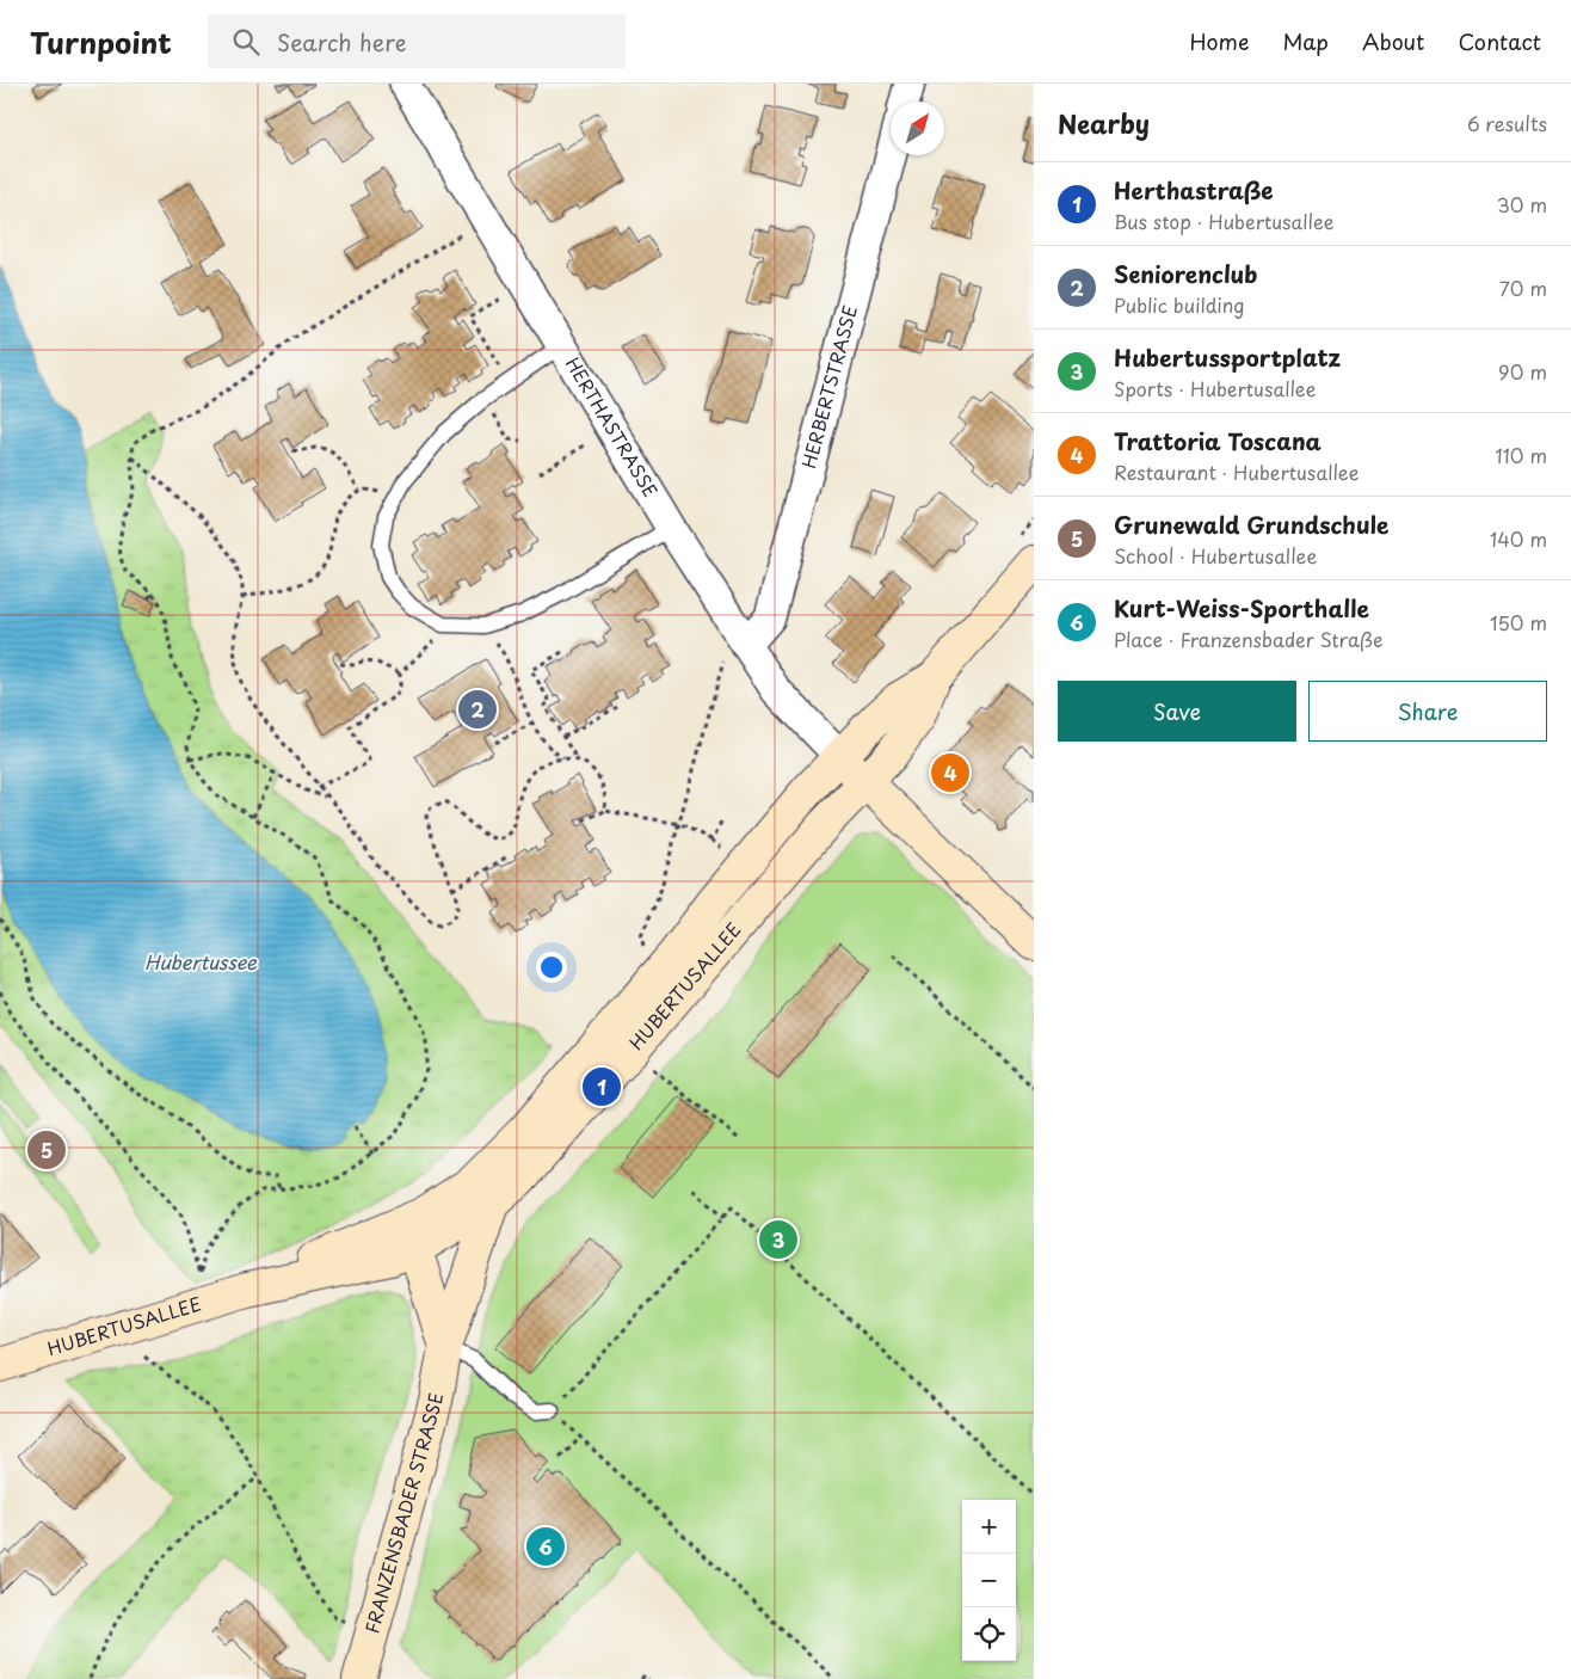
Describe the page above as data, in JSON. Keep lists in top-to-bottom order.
{
  "streets": {
    "main road": ["HUBERTUSALLEE", "FRANZENSBADER STRASSE"],
    "street": ["HERBERTSTRASSE", "HERTHASTRASSE"]
  },
  "crossings": [
    ["HERBERTSTRASSE", "HERTHASTRASSE"],
    ["HERTHASTRASSE", "HUBERTUSALLEE"],
    ["HUBERTUSALLEE", "FRANZENSBADER STRASSE"]
  ],
  "water": ["Hubertussee"],
  "north": "top right",
  "page": {
    "header": "Turnpoint",
    "search": "Search here",
    "nav": [
      "Home",
      "Map",
      "About",
      "Contact"
    ],
    "heading": ["Nearby", "6 results"],
    "list": [
      {
        "mark": "1",
        "name": "Herthastraße",
        "note": "Bus stop · Hubertusallee",
        "value": "30 m"
      },
      {
        "mark": "2",
        "name": "Seniorenclub",
        "note": "Public building",
        "value": "70 m"
      },
      {
        "mark": "3",
        "name": "Hubertussportplatz",
        "note": "Sports · Hubertusallee",
        "value": "90 m"
      },
      {
        "mark": "4",
        "name": "Trattoria Toscana",
        "note": "Restaurant · Hubertusallee",
        "value": "110 m"
      },
      {
        "mark": "5",
        "name": "Grunewald Grundschule",
        "note": "School · Hubertusallee",
        "value": "140 m"
      },
      {
        "mark": "6",
        "name": "Kurt-Weiss-Sporthalle",
        "note": "Place · Franzensbader Straße",
        "value": "150 m"
      }
    ],
    "buttons": ["Save", "Share"],
    "pins": [
      "2",
      "4",
      "1",
      "5",
      "3",
      "6"
    ],
    "map_buttons": ["+", "−"]
  }
}
